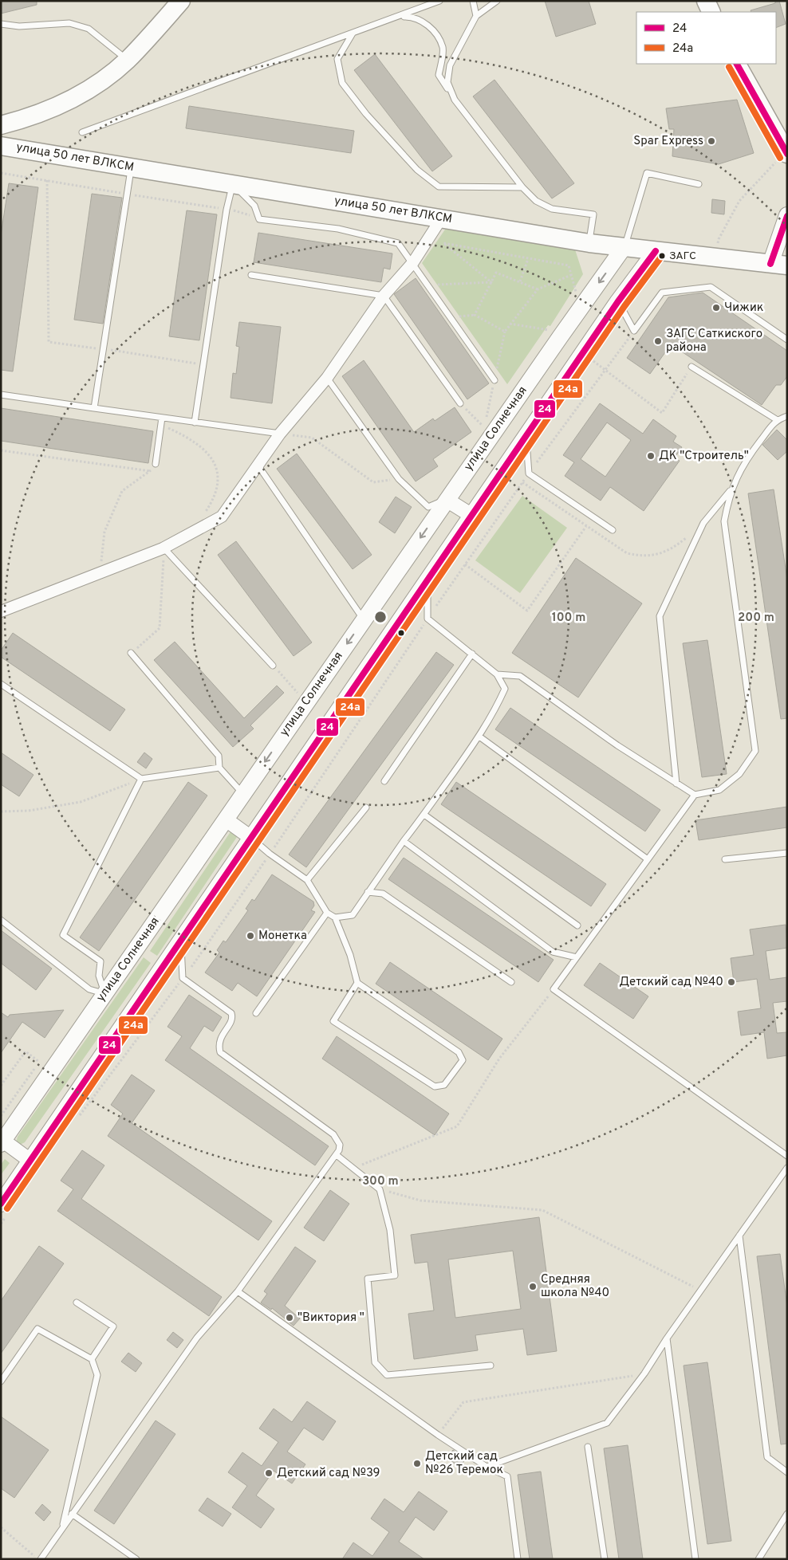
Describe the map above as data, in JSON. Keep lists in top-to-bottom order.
{
  "streets": {
    "main road": ["улица 50 лет ВЛКСМ", "улица Солнечная"]
  },
  "crossings": [
    ["улица 50 лет ВЛКСМ", "улица Солнечная"]
  ],
  "places": [
    "Spar Express",
    "ЗАГС",
    "Чижик",
    "ЗАГС Саткиского района",
    "ДК \"Строитель\"",
    "Монетка",
    "Детский сад №40",
    "Средняя школа №40",
    "\"Виктория \"",
    "Детский сад №26 Теремок",
    "Детский сад №39"
  ],
  "lines": ["transit line 24", "transit line 24a"],
  "legend": ["24", "24a"],
  "rings": ["100 m", "200 m", "300 m"]
}
